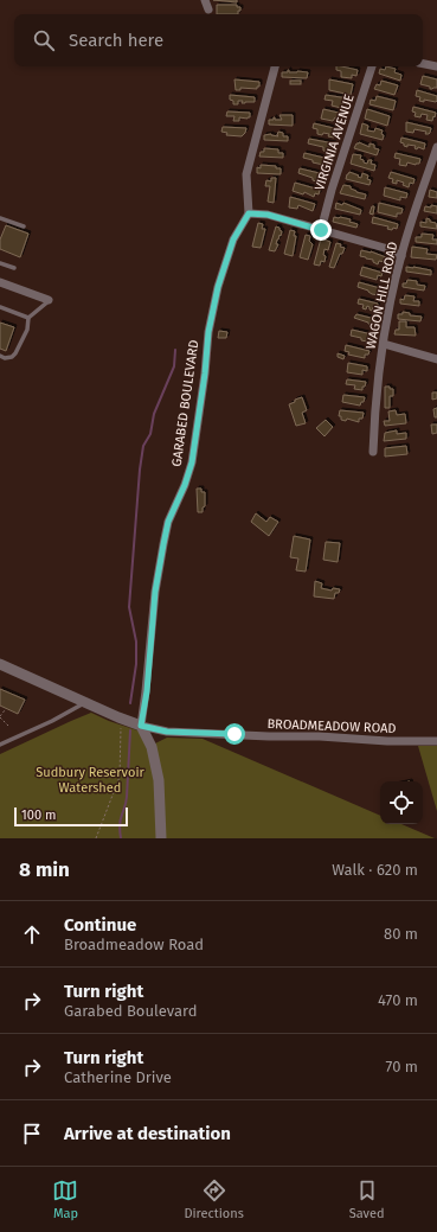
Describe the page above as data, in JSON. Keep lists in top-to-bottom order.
{
  "streets": {
    "street": [
      "VIRGINIA AVENUE",
      "WAGON HILL ROAD",
      "GARABED BOULEVARD",
      "BROADMEADOW ROAD"
    ]
  },
  "crossings": [
    ["GARABED BOULEVARD", "BROADMEADOW ROAD"]
  ],
  "parks": ["Sudbury Reservoir Watershed"],
  "scale_bar": "100 m",
  "page": {
    "search": "Search here",
    "scale": "100 m",
    "heading": ["8 min", "Walk · 620 m"],
    "list": [
      ["Continue", "Broadmeadow Road", "80 m"],
      ["Turn right", "Garabed Boulevard", "470 m"],
      ["Turn right", "Catherine Drive", "70 m"],
      "Arrive at destination"
    ],
    "nav": ["Map", "Directions", "Saved"]
  }
}
